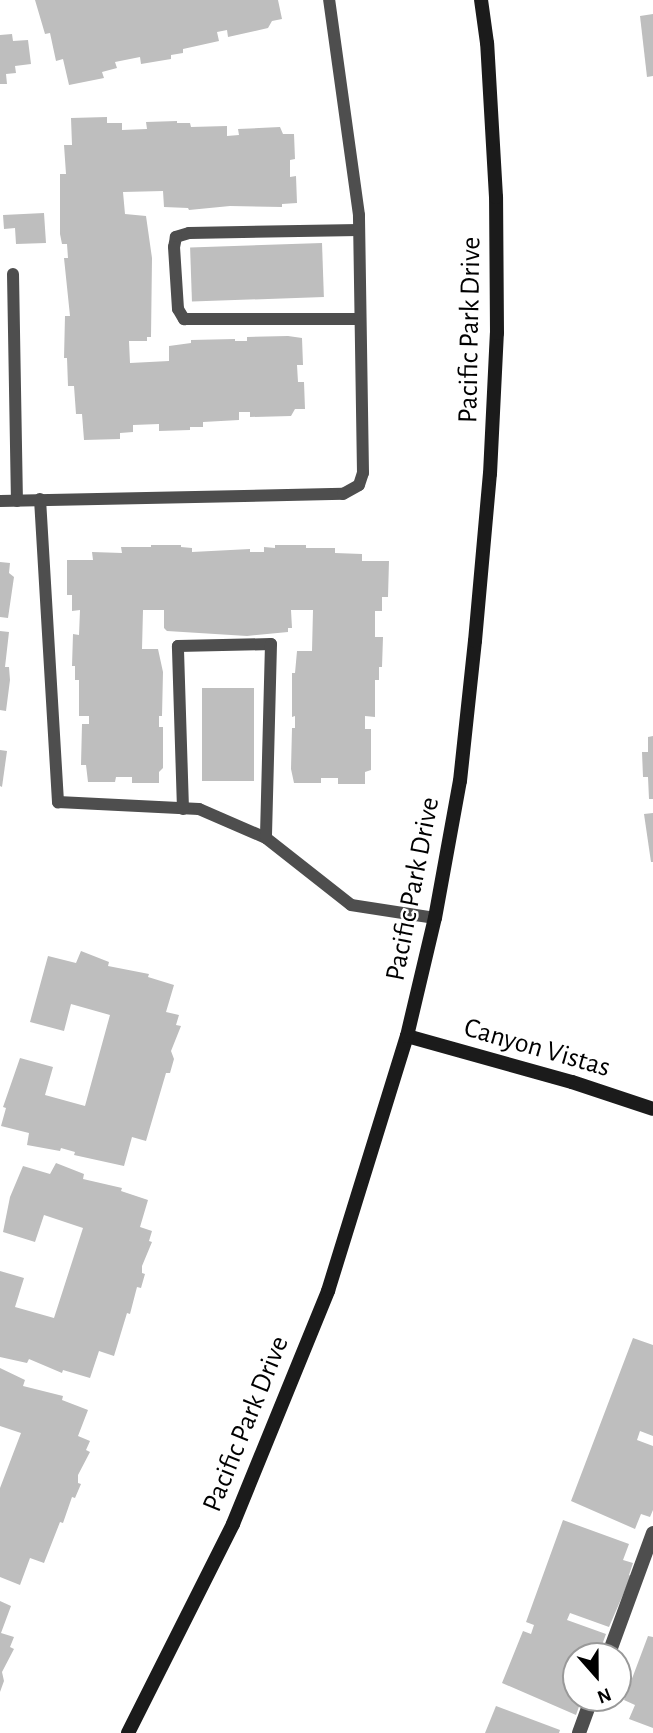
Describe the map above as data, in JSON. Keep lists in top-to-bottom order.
{
  "streets": {
    "main road": ["Pacific Park Drive", "Canyon Vistas"]
  },
  "crossings": [
    ["Pacific Park Drive", "Canyon Vistas"]
  ],
  "north": "bottom"
}
